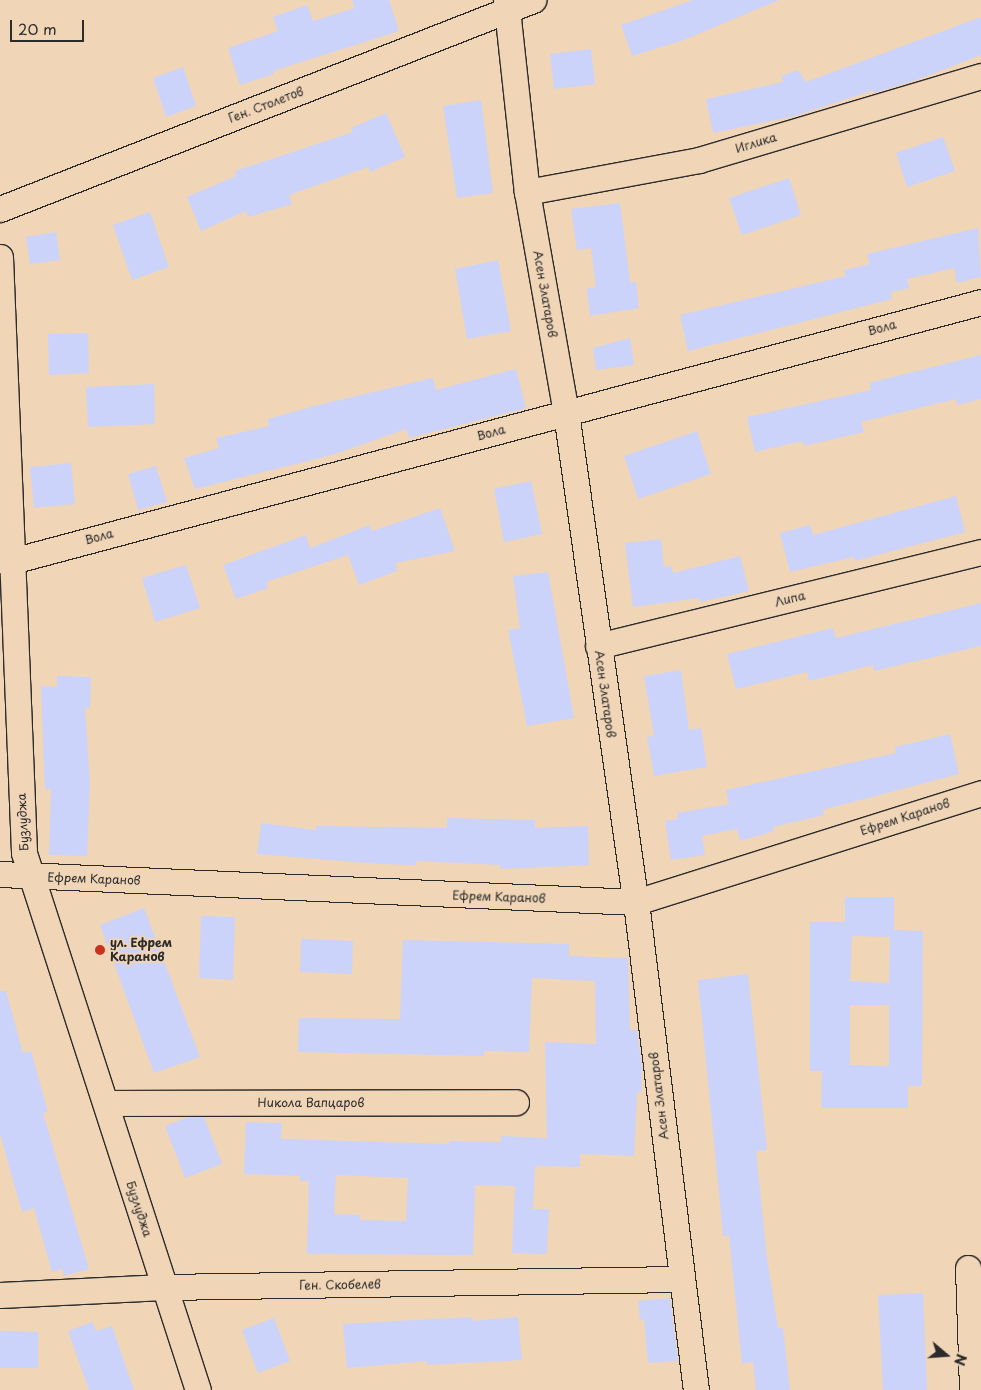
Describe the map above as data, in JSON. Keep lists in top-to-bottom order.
{
  "streets": {
    "street": [
      "Ген. Столетов",
      "Иглика",
      "Асен Златаров",
      "Вола",
      "Липа",
      "Ефрем Каранов",
      "Бузлуджа",
      "Никола Вапцаров",
      "Ген. Скобелев"
    ]
  },
  "crossings": [
    ["Ген. Столетов", "Асен Златаров"],
    ["Иглика", "Асен Златаров"],
    ["Асен Златаров", "Вола"],
    ["Асен Златаров", "Липа"],
    ["Асен Златаров", "Ефрем Каранов"],
    ["Асен Златаров", "Ген. Скобелев"],
    ["Вола", "Бузлуджа"],
    ["Ефрем Каранов", "Бузлуджа"],
    ["Бузлуджа", "Никола Вапцаров"],
    ["Бузлуджа", "Ген. Скобелев"]
  ],
  "places": ["ул. Ефрем Каранов"],
  "scale_bar": "20 m",
  "north": "right"
}
